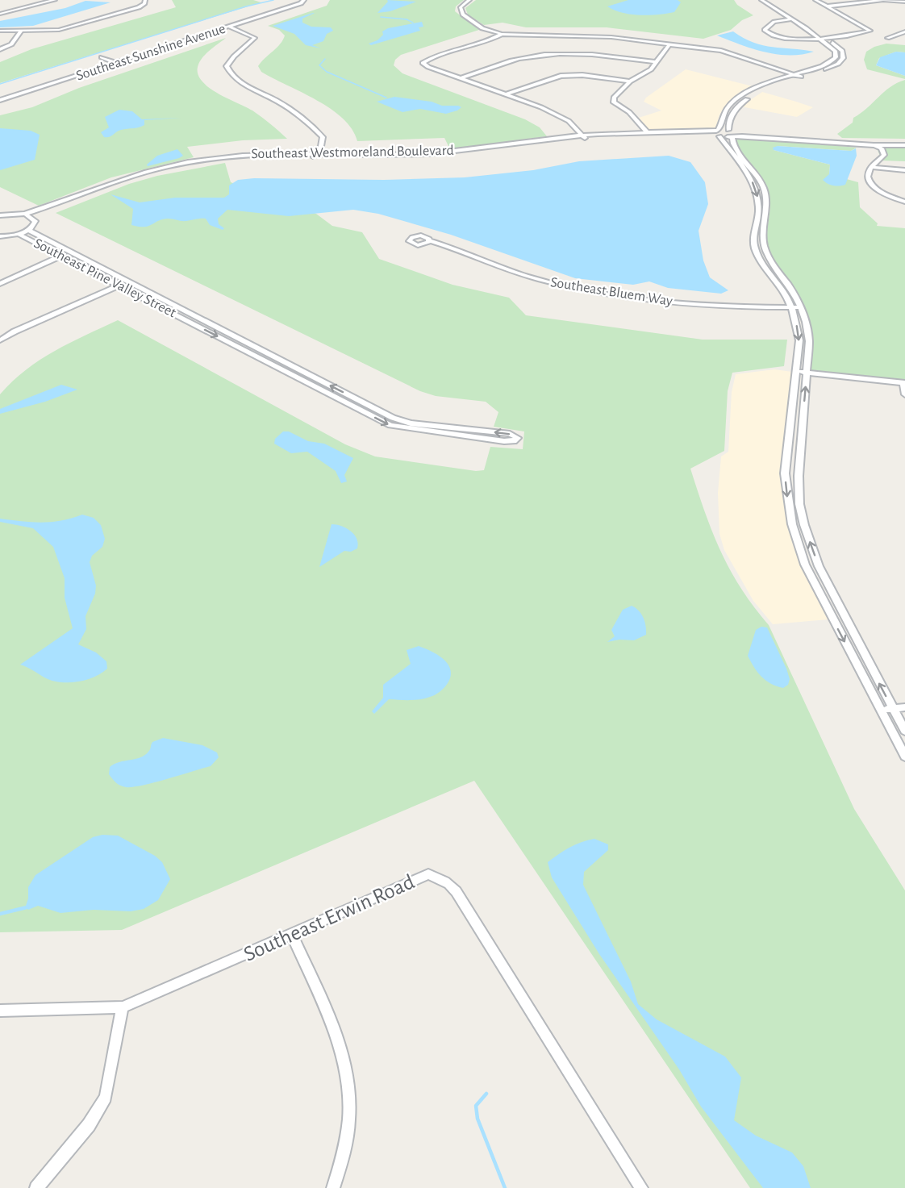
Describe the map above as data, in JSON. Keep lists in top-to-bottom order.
{
  "streets": {
    "street": [
      "Southeast Sunshine Avenue",
      "Southeast Westmoreland Boulevard",
      "Southeast Pine Valley Street",
      "Southeast Bluem Way",
      "Southeast Erwin Road"
    ]
  }
}
